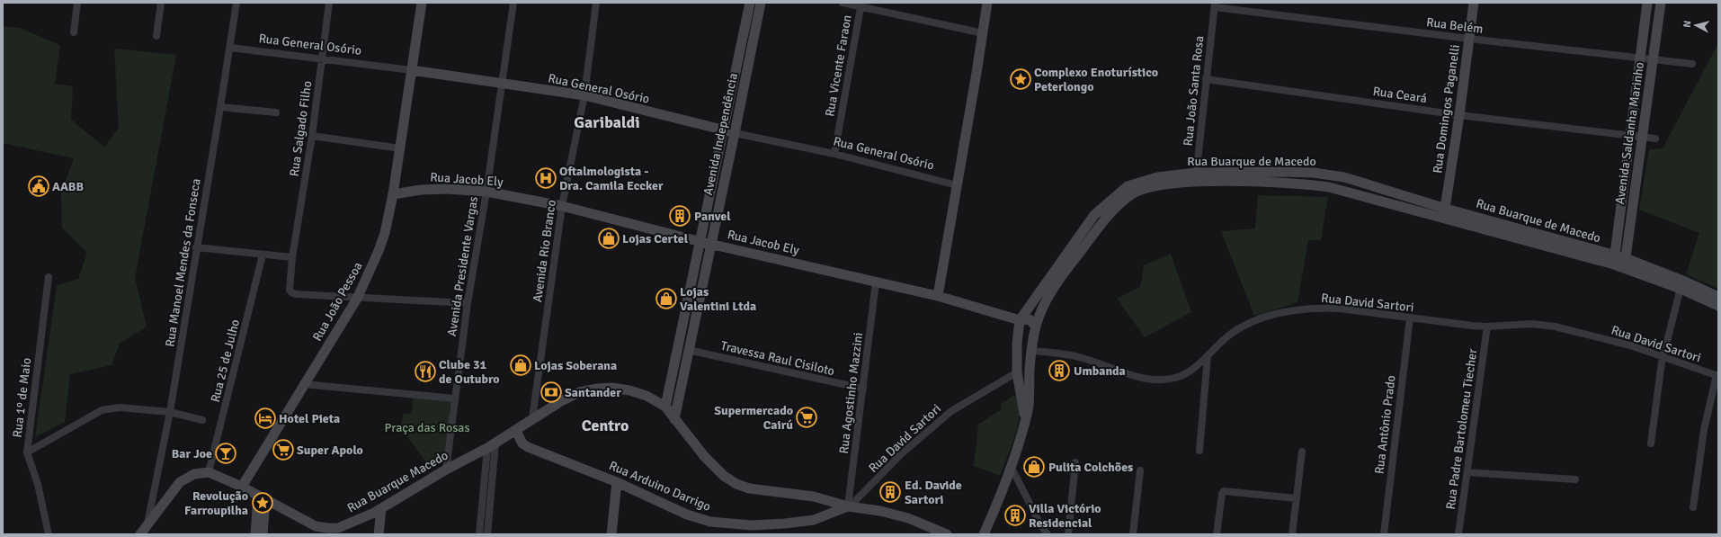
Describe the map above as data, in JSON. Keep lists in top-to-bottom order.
{
  "streets": {
    "main road": [
      "Rua General Osório",
      "Rua Domingos Paganelli",
      "Avenida Saldanha Marinho",
      "Avenida Independência",
      "Rua Buarque de Macedo",
      "Rua Jacob Ely",
      "Rua João Pessoa",
      "Rua Buarque Macedo",
      "Rua Arduino Darrigo"
    ],
    "street": [
      "Rua Belém",
      "Rua Vicente Faraon",
      "Rua João Santa Rosa",
      "Rua Ceará",
      "Rua Salgado Filho",
      "Avenida Rio Branco",
      "Rua Manoel Mendes da Fonseca",
      "Avenida Presidente Vargas",
      "Rua David Sartori",
      "Travessa Raul Cisiloto",
      "Rua 25 de Julho",
      "Rua Agostinho Mazzini",
      "Rua 1º de Maio",
      "Rua Antônio Prado",
      "Rua Padre Bartolomeu Tiecher"
    ]
  },
  "crossings": [
    ["Rua Belém", "Rua João Santa Rosa"],
    ["Rua Belém", "Rua Domingos Paganelli"],
    ["Rua Belém", "Avenida Saldanha Marinho"],
    ["Rua General Osório", "Rua Vicente Faraon"],
    ["Rua General Osório", "Rua Salgado Filho"],
    ["Rua General Osório", "Avenida Independência"],
    ["Rua General Osório", "Avenida Rio Branco"],
    ["Rua General Osório", "Rua Manoel Mendes da Fonseca"],
    ["Rua General Osório", "Avenida Presidente Vargas"],
    ["Rua General Osório", "Rua João Pessoa"],
    ["Rua João Santa Rosa", "Rua Ceará"],
    ["Rua João Santa Rosa", "Rua Buarque de Macedo"],
    ["Rua Ceará", "Rua Domingos Paganelli"],
    ["Rua Ceará", "Avenida Saldanha Marinho"],
    ["Rua Domingos Paganelli", "Rua Buarque de Macedo"],
    ["Rua Salgado Filho", "Rua João Pessoa"],
    ["Avenida Saldanha Marinho", "Rua Buarque de Macedo"],
    ["Avenida Independência", "Rua Jacob Ely"],
    ["Avenida Independência", "Travessa Raul Cisiloto"],
    ["Avenida Independência", "Rua Buarque Macedo"],
    ["Rua Buarque de Macedo", "Rua Jacob Ely"],
    ["Rua Buarque de Macedo", "Rua David Sartori"],
    ["Rua Jacob Ely", "Avenida Rio Branco"],
    ["Rua Jacob Ely", "Avenida Presidente Vargas"],
    ["Rua Jacob Ely", "Rua João Pessoa"],
    ["Rua Jacob Ely", "Rua Agostinho Mazzini"],
    ["Avenida Rio Branco", "Rua Buarque Macedo"],
    ["Rua Manoel Mendes da Fonseca", "Rua 1º de Maio"],
    ["Avenida Presidente Vargas", "Rua Buarque Macedo"],
    ["Rua João Pessoa", "Rua Buarque Macedo"],
    ["Rua David Sartori", "Rua Agostinho Mazzini"],
    ["Rua David Sartori", "Rua Antônio Prado"],
    ["Rua David Sartori", "Rua Padre Bartolomeu Tiecher"],
    ["Rua David Sartori", "Rua Arduino Darrigo"],
    ["Travessa Raul Cisiloto", "Rua Agostinho Mazzini"],
    ["Rua 25 de Julho", "Rua Buarque Macedo"],
    ["Rua Agostinho Mazzini", "Rua Arduino Darrigo"],
    ["Rua Buarque Macedo", "Rua Arduino Darrigo"]
  ],
  "districts": ["Garibaldi", "Centro"],
  "parks": ["Praça das Rosas"],
  "places": {
    "place": ["Complexo Enoturístico Peterlongo", "Revolução Farroupilha"],
    "hospital": ["Oftalmologista - Dra. Camila Eccker"],
    "public building": ["AABB"],
    "building": [
      "Panvel",
      "Umbanda",
      "Ed. Davide Sartori",
      "Villa Victório Residencial"
    ],
    "shop": [
      "Lojas Certel",
      "Lojas Valentini Ltda",
      "Lojas Soberana",
      "Pulita Colchões"
    ],
    "restaurant": ["Clube 31 de Outubro"],
    "bank": ["Santander"],
    "supermarket": ["Supermercado Cairú", "Super Apolo"],
    "hotel": ["Hotel Pieta"],
    "bar": ["Bar Joe"]
  },
  "north": "left"
}
